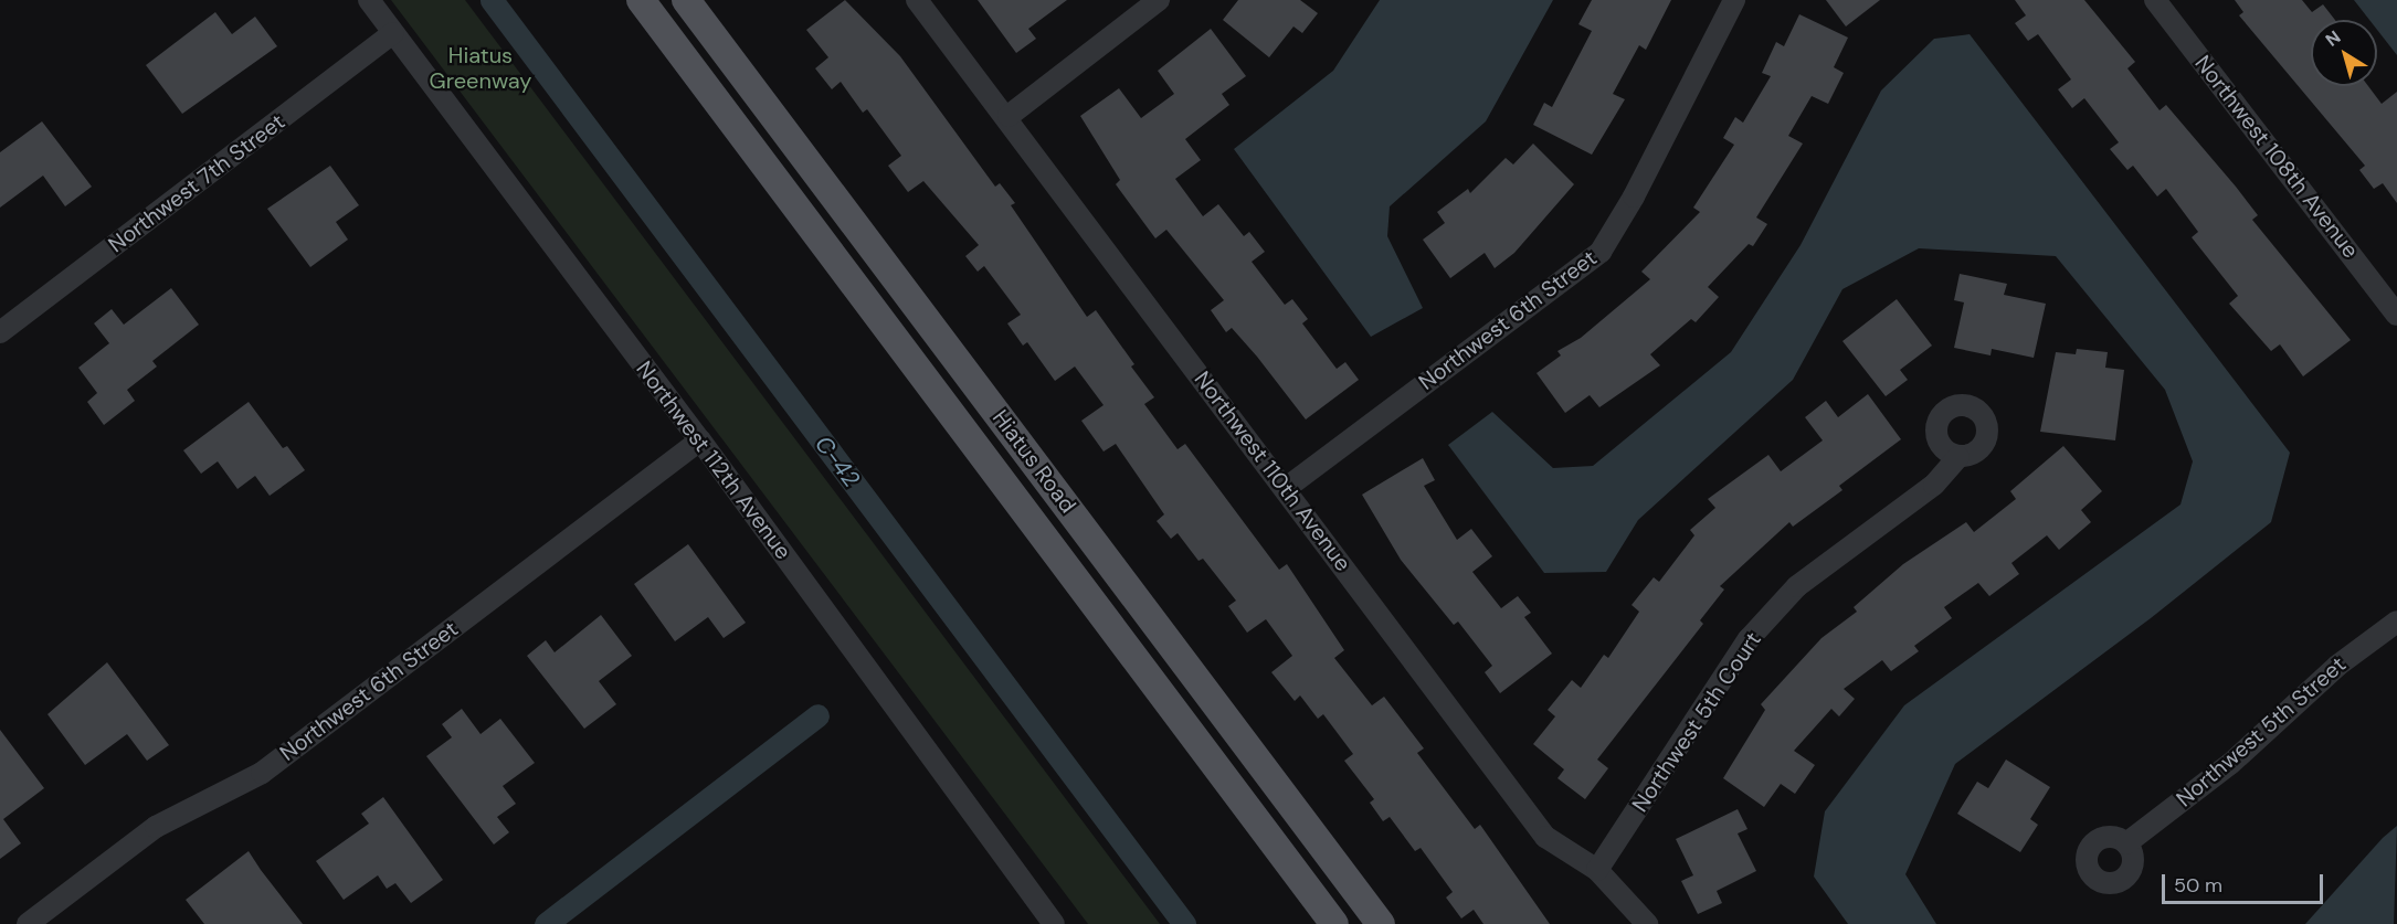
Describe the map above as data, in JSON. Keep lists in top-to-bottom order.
{
  "streets": {
    "main road": ["Hiatus Road"],
    "street": [
      "Northwest 108th Avenue",
      "Northwest 7th Street",
      "Northwest 6th Street",
      "Northwest 112th Avenue",
      "Northwest 110th Avenue",
      "Northwest 5th Court",
      "Northwest 5th Street"
    ]
  },
  "crossings": [
    ["Northwest 7th Street", "Northwest 112th Avenue"],
    ["Northwest 6th Street", "Northwest 112th Avenue"],
    ["Northwest 6th Street", "Northwest 110th Avenue"],
    ["Northwest 110th Avenue", "Northwest 5th Court"]
  ],
  "water": ["C-42"],
  "parks": ["Hiatus Greenway"],
  "scale_bar": "50 m",
  "north": "top left"
}
